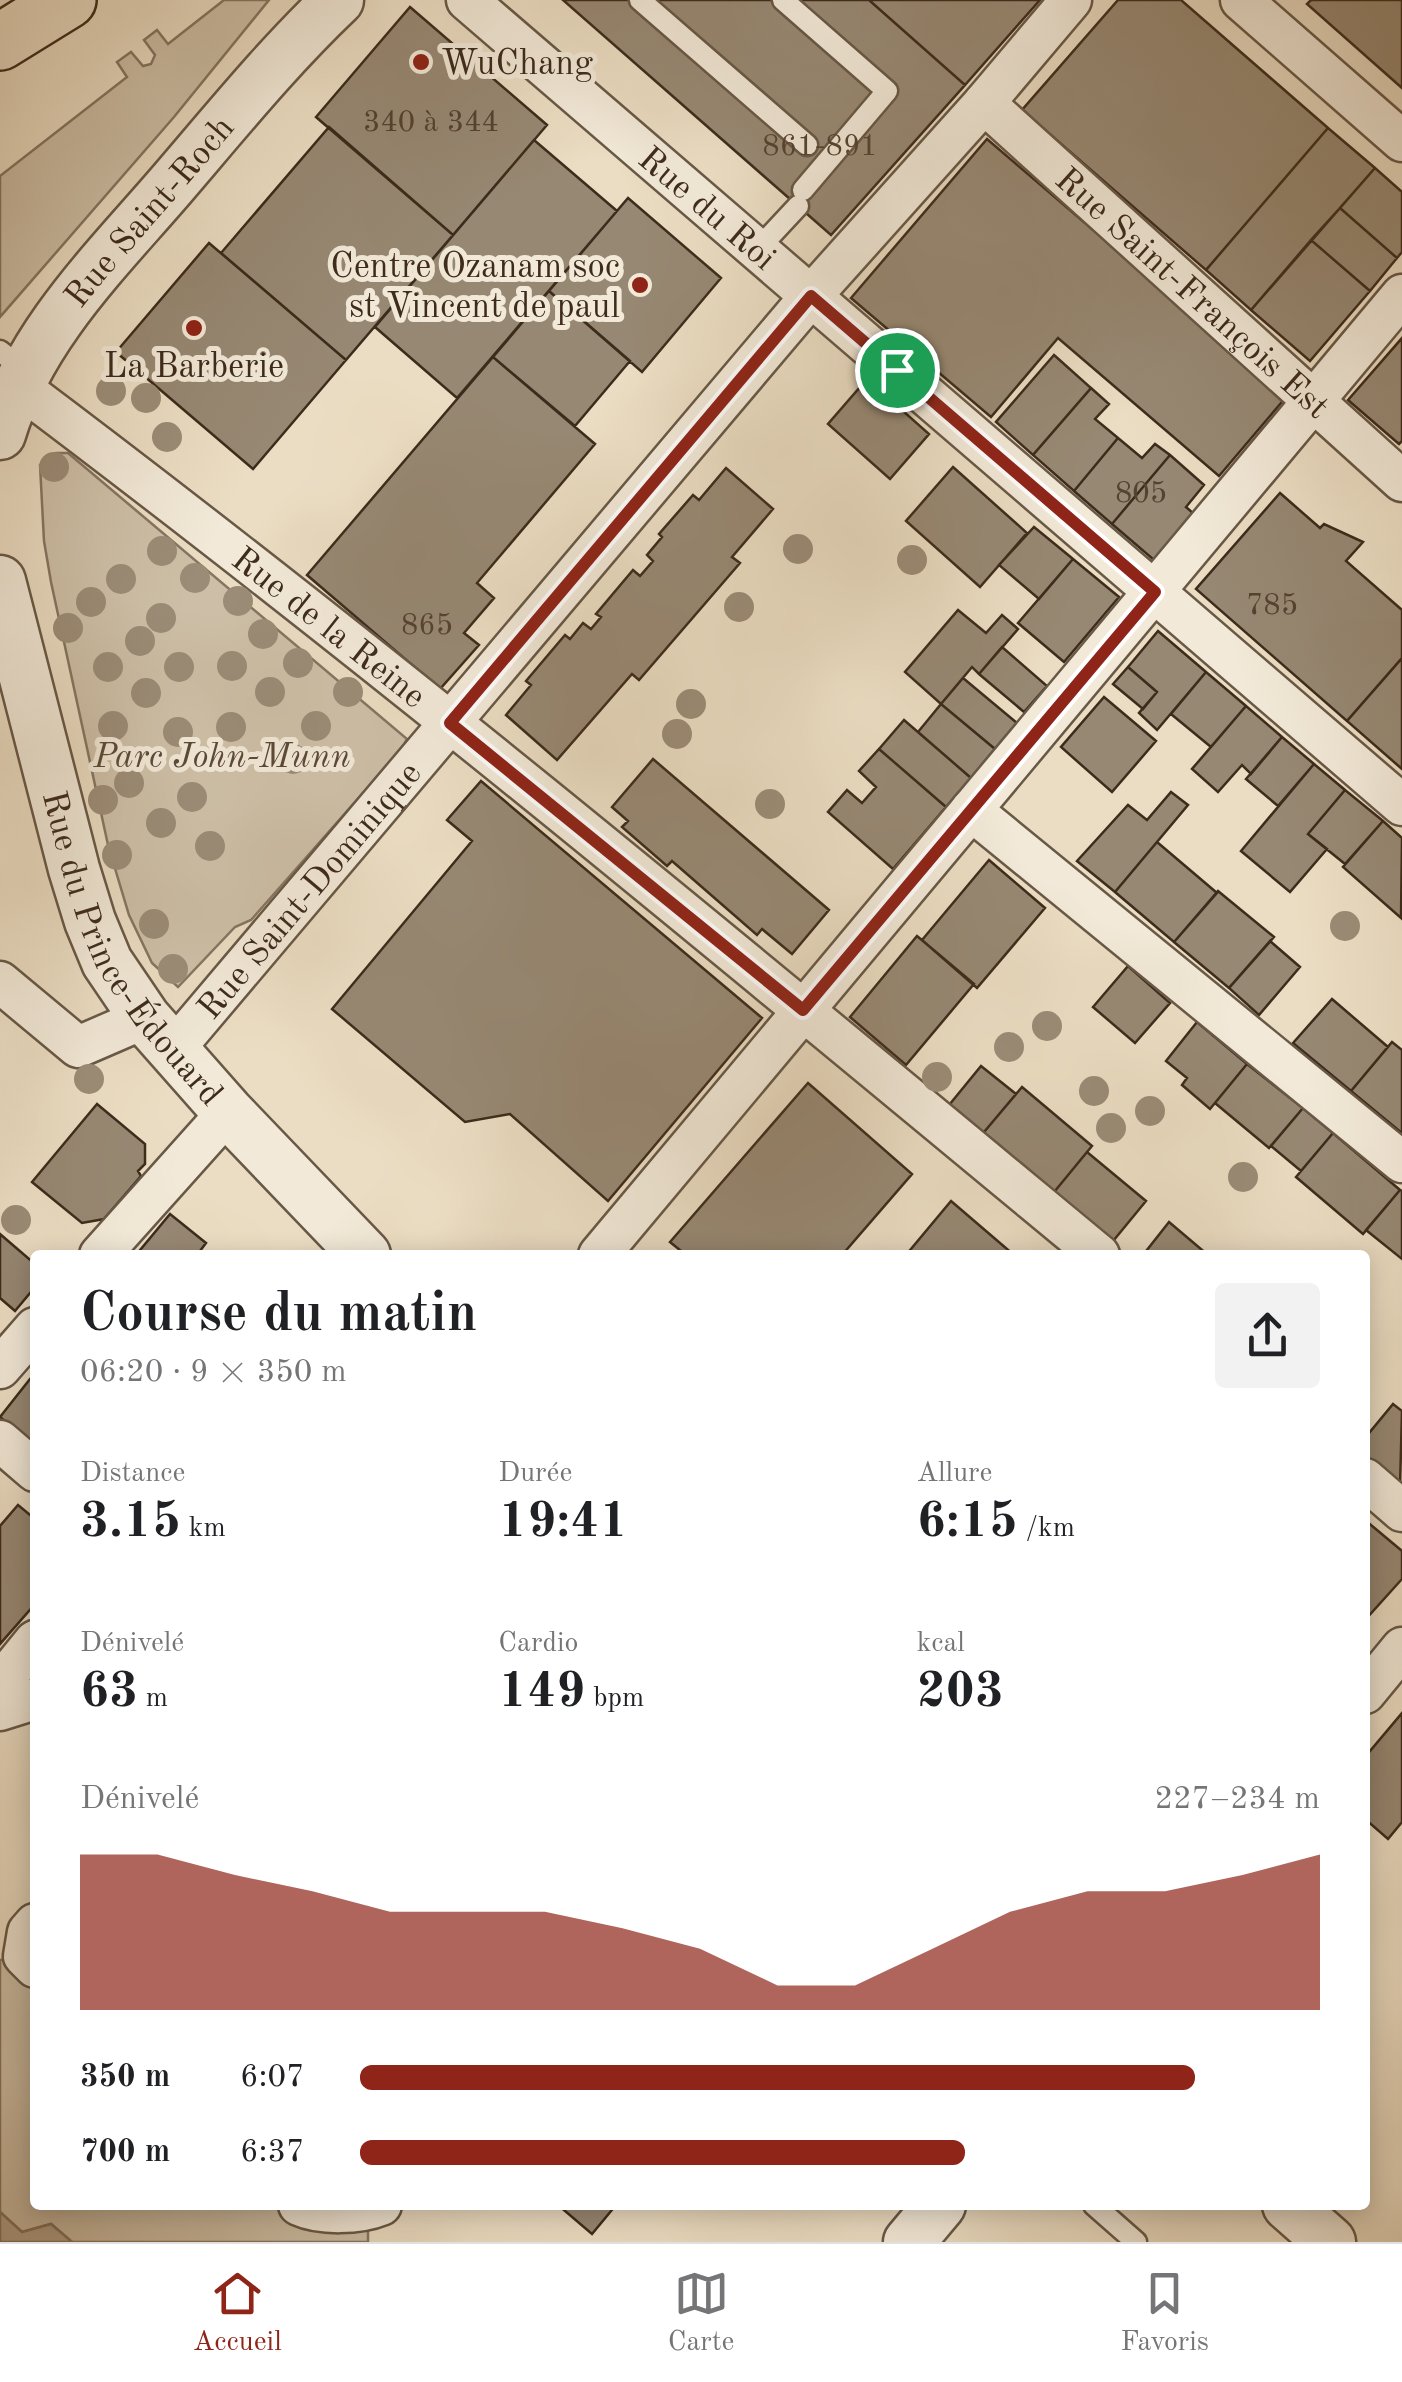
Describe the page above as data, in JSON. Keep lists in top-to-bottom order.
{
  "streets": {
    "street": [
      "Rue du Roi",
      "Rue Saint-Roch",
      "Rue Saint-François Est",
      "Rue de la Reine",
      "Rue Saint-Dominique",
      "Rue du Prince-Édouard"
    ]
  },
  "crossings": [
    ["Rue du Roi", "Rue Saint-Dominique"],
    ["Rue Saint-Roch", "Rue de la Reine"],
    ["Rue Saint-François Est", "Rue Saint-Dominique"],
    ["Rue de la Reine", "Rue Saint-Dominique"],
    ["Rue Saint-Dominique", "Rue du Prince-Édouard"]
  ],
  "parks": ["Parc John-Munn"],
  "places": ["WuChang", "Centre Ozanam soc st Vincent de paul", "La Barberie"],
  "house_numbers": [
    "340 à 344",
    "861-891",
    "805",
    "785",
    "865"
  ],
  "page": {
    "heading": ["Course du matin", "06:20 · 9 × 350 m"],
    "stats": [
      ["Distance", "3.15 km"],
      ["Durée", "19:41"],
      ["Allure", "6:15 /km"],
      ["Dénivelé", "63 m"],
      ["Cardio", "149 bpm"],
      ["kcal", "203"]
    ],
    "chart": ["Dénivelé", "227–234 m"],
    "list": [
      {
        "name": "350 m",
        "note": "6:07"
      },
      {
        "name": "700 m",
        "note": "6:37"
      }
    ],
    "tabs": ["Accueil", "Carte", "Favoris"]
  }
}
